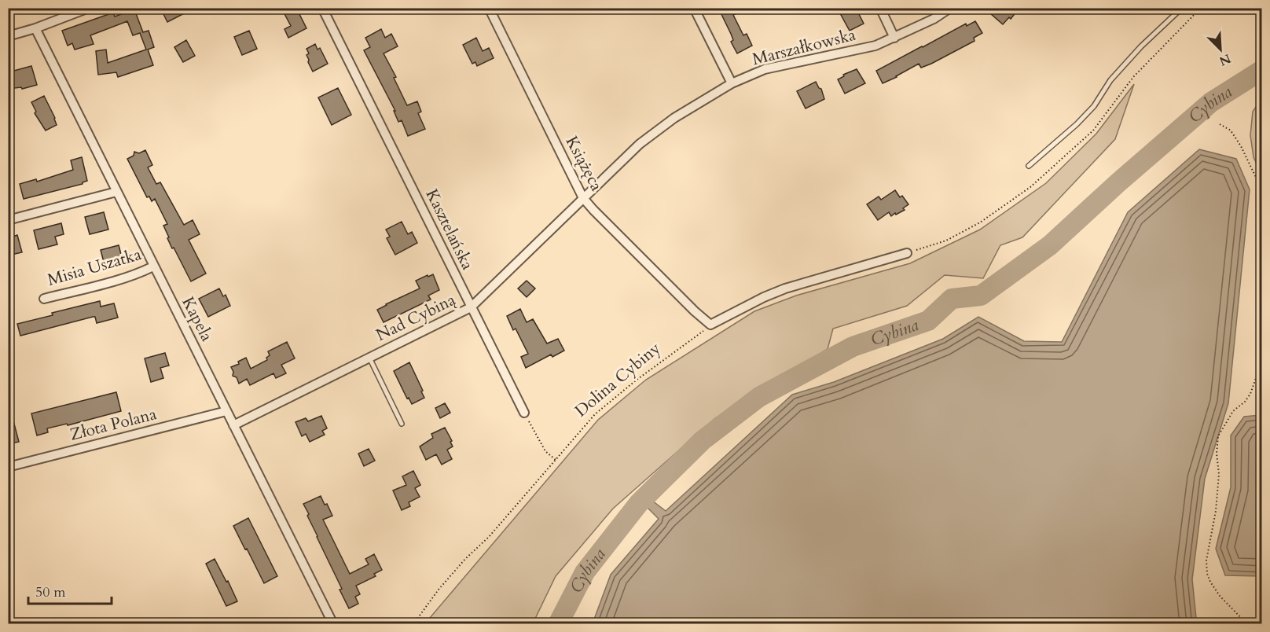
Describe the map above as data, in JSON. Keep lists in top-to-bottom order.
{
  "streets": {
    "street": [
      "Marszałkowska",
      "Książęca",
      "Kasztelańska",
      "Misia Uszatka",
      "Nad Cybiną",
      "Kapela",
      "Złota Polana"
    ],
    "path": ["Dolina Cybiny"]
  },
  "crossings": [
    ["Marszałkowska", "Książęca"],
    ["Marszałkowska", "Nad Cybiną"],
    ["Książęca", "Nad Cybiną"],
    ["Książęca", "Dolina Cybiny"],
    ["Kasztelańska", "Nad Cybiną"],
    ["Misia Uszatka", "Kapela"],
    ["Nad Cybiną", "Kapela"],
    ["Kapela", "Złota Polana"]
  ],
  "water": ["Cybina"],
  "scale_bar": "50 m",
  "north": "bottom right"
}
